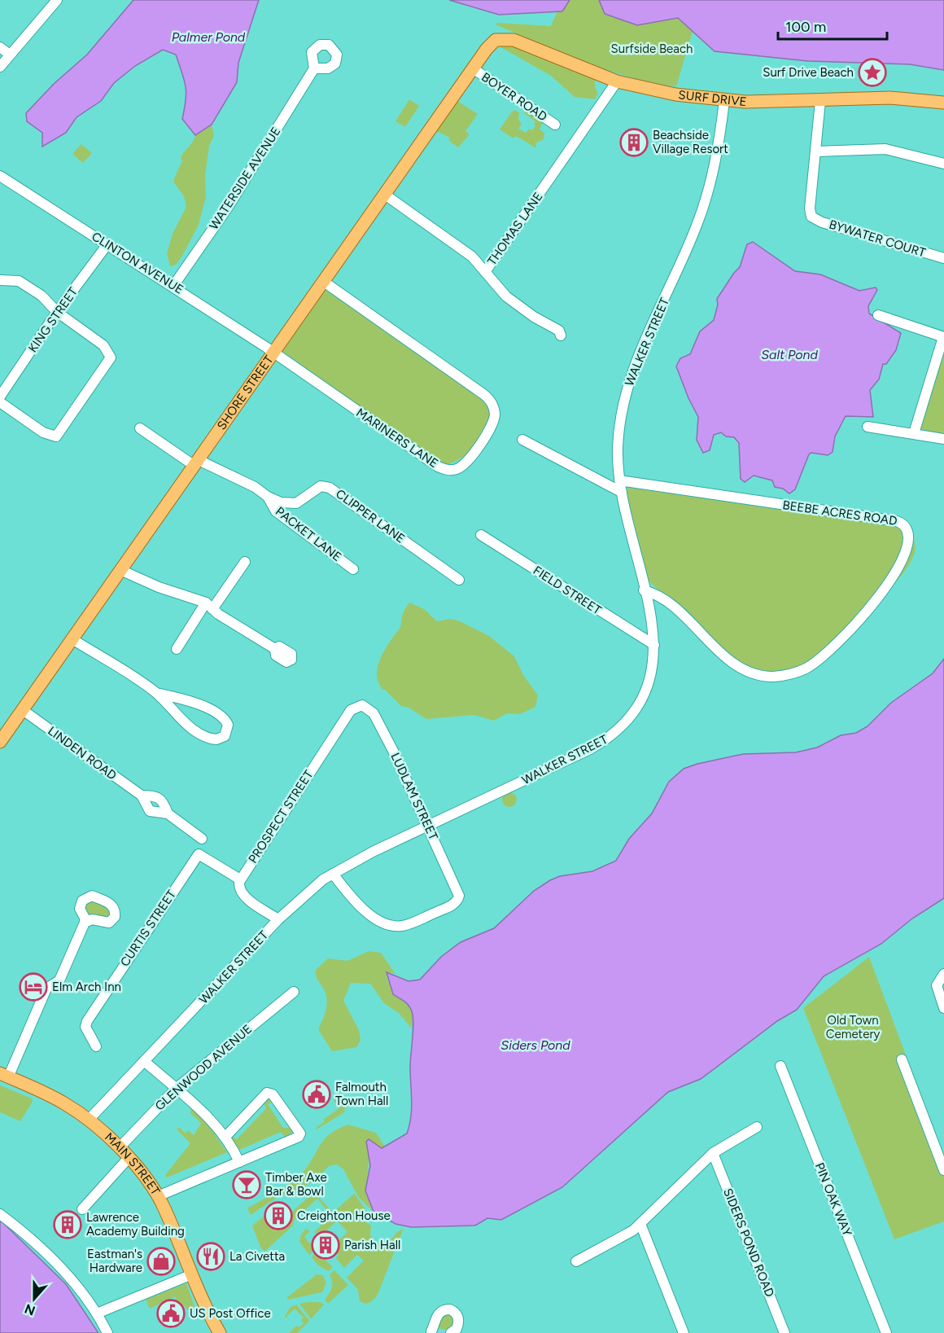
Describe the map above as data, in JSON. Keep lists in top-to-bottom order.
{
  "streets": {
    "main road": ["SURF DRIVE", "SHORE STREET", "MAIN STREET"],
    "street": [
      "BOYER ROAD",
      "WATERSIDE AVENUE",
      "THOMAS LANE",
      "BYWATER COURT",
      "CLINTON AVENUE",
      "KING STREET",
      "WALKER STREET",
      "MARINERS LANE",
      "BEEBE ACRES ROAD",
      "CLIPPER LANE",
      "PACKET LANE",
      "FIELD STREET",
      "LINDEN ROAD",
      "LUDLAM STREET",
      "PROSPECT STREET",
      "CURTIS STREET",
      "GLENWOOD AVENUE",
      "PIN OAK WAY",
      "SIDERS POND ROAD"
    ]
  },
  "crossings": [
    ["BOYER ROAD", "SHORE STREET"],
    ["SURF DRIVE", "THOMAS LANE"],
    ["SURF DRIVE", "BYWATER COURT"],
    ["SURF DRIVE", "WALKER STREET"],
    ["SURF DRIVE", "SHORE STREET"],
    ["WATERSIDE AVENUE", "CLINTON AVENUE"],
    ["THOMAS LANE", "SHORE STREET"],
    ["CLINTON AVENUE", "KING STREET"],
    ["CLINTON AVENUE", "SHORE STREET"],
    ["CLINTON AVENUE", "MARINERS LANE"],
    ["WALKER STREET", "BEEBE ACRES ROAD"],
    ["WALKER STREET", "FIELD STREET"],
    ["WALKER STREET", "LUDLAM STREET"],
    ["WALKER STREET", "MAIN STREET"],
    ["SHORE STREET", "MARINERS LANE"],
    ["SHORE STREET", "CLIPPER LANE"],
    ["SHORE STREET", "LINDEN ROAD"],
    ["CLIPPER LANE", "PACKET LANE"],
    ["LUDLAM STREET", "PROSPECT STREET"],
    ["PROSPECT STREET", "CURTIS STREET"],
    ["GLENWOOD AVENUE", "MAIN STREET"]
  ],
  "water": ["Palmer Pond", "Salt Pond", "Siders Pond"],
  "parks": ["Surfside Beach", "Old Town Cemetery"],
  "places": {
    "place": ["Surf Drive Beach"],
    "building": [
      "Beachside Village Resort",
      "Creighton House",
      "Lawrence Academy Building",
      "Parish Hall"
    ],
    "hotel": ["Elm Arch Inn"],
    "public building": ["Falmouth Town Hall", "US Post Office"],
    "bar": ["Timber Axe Bar & Bowl"],
    "restaurant": ["La Civetta"],
    "shop": ["Eastman's Hardware"]
  },
  "scale_bar": "100 m",
  "north": "bottom"
}
